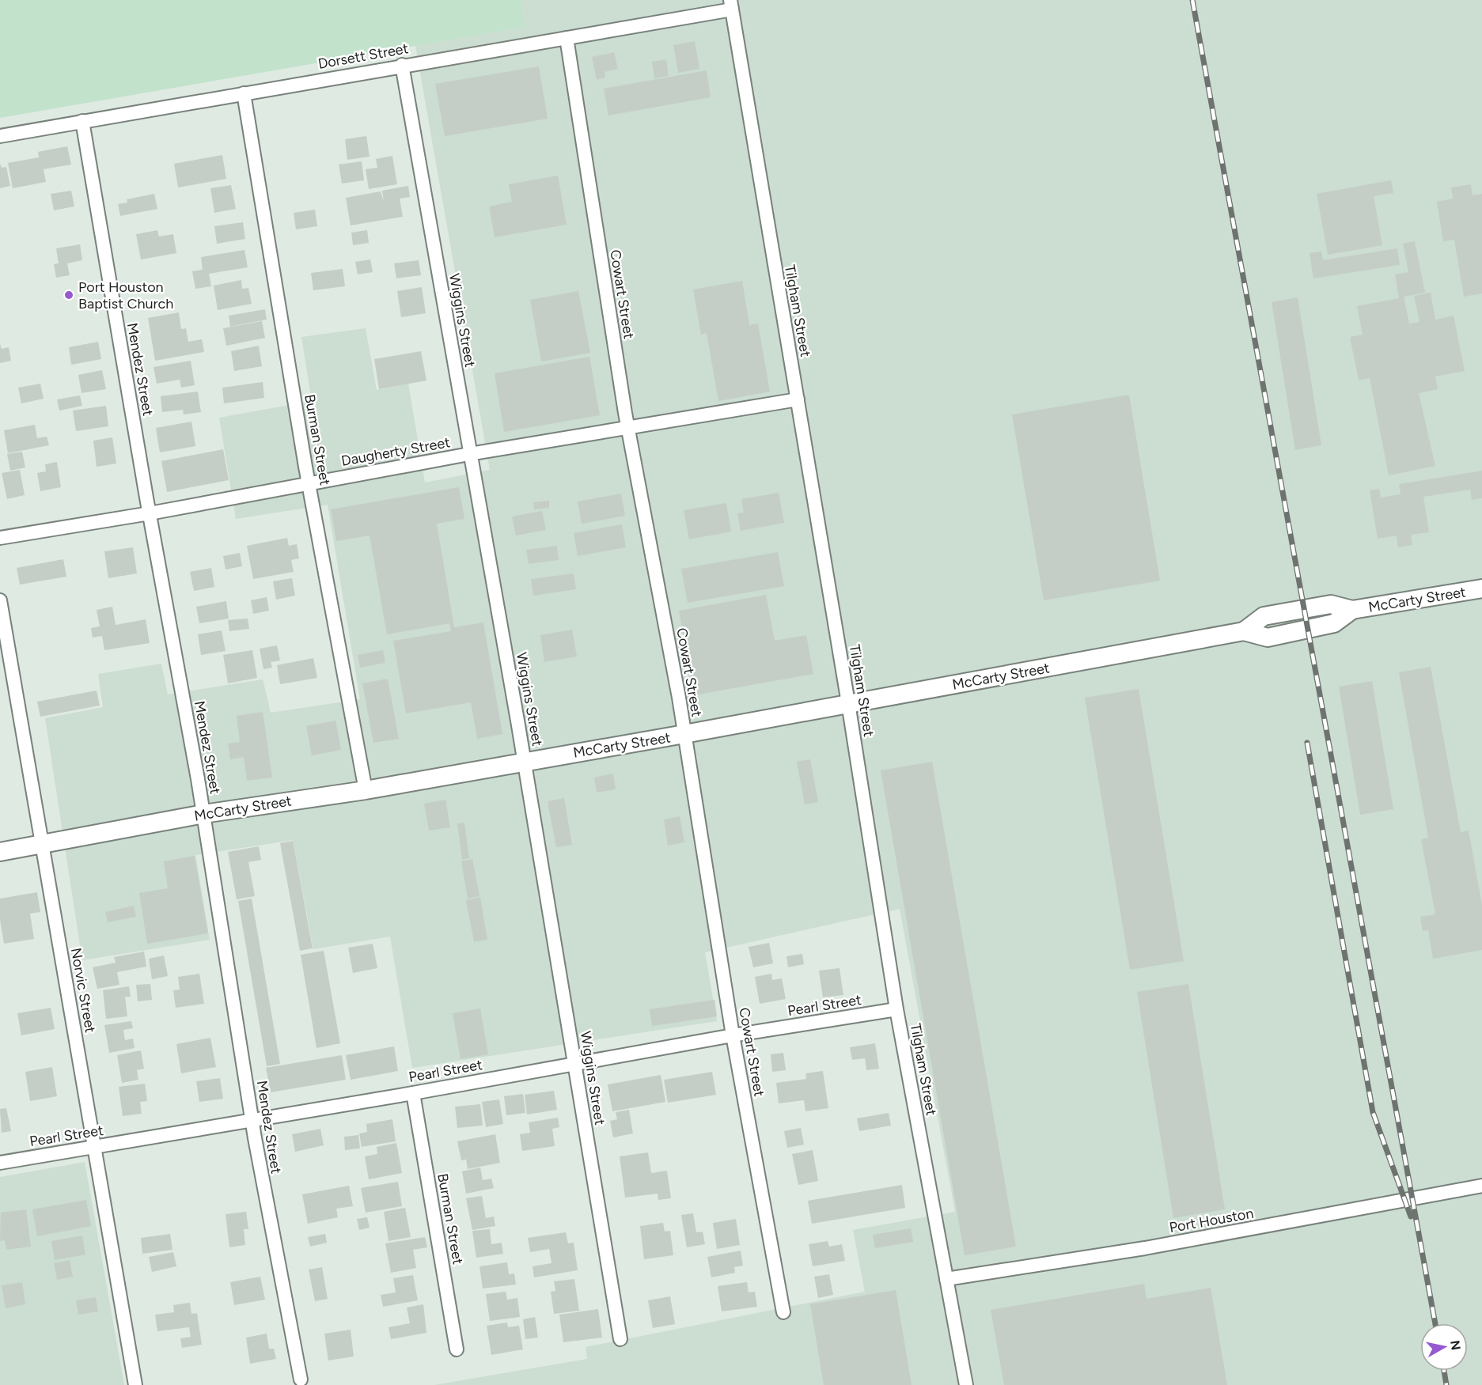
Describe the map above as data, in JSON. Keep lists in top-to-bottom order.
{
  "streets": {
    "main road": ["McCarty Street"],
    "street": [
      "Dorsett Street",
      "Cowart Street",
      "Tilgham Street",
      "Wiggins Street",
      "Mendez Street",
      "Burman Street",
      "Daugherty Street",
      "Norvic Street",
      "Pearl Street",
      "Port Houston"
    ]
  },
  "crossings": [
    ["Dorsett Street", "Cowart Street"],
    ["Dorsett Street", "Tilgham Street"],
    ["Dorsett Street", "Wiggins Street"],
    ["Dorsett Street", "Mendez Street"],
    ["Dorsett Street", "Burman Street"],
    ["Cowart Street", "Daugherty Street"],
    ["Cowart Street", "McCarty Street"],
    ["Cowart Street", "Pearl Street"],
    ["Tilgham Street", "Daugherty Street"],
    ["Tilgham Street", "McCarty Street"],
    ["Tilgham Street", "Pearl Street"],
    ["Tilgham Street", "Port Houston"],
    ["Wiggins Street", "Daugherty Street"],
    ["Wiggins Street", "McCarty Street"],
    ["Wiggins Street", "Pearl Street"],
    ["Mendez Street", "Daugherty Street"],
    ["Mendez Street", "McCarty Street"],
    ["Mendez Street", "Pearl Street"],
    ["Burman Street", "Daugherty Street"],
    ["Burman Street", "McCarty Street"],
    ["Burman Street", "Pearl Street"],
    ["McCarty Street", "Norvic Street"],
    ["Norvic Street", "Pearl Street"]
  ],
  "places": ["Port Houston Baptist Church"],
  "north": "right"
}
